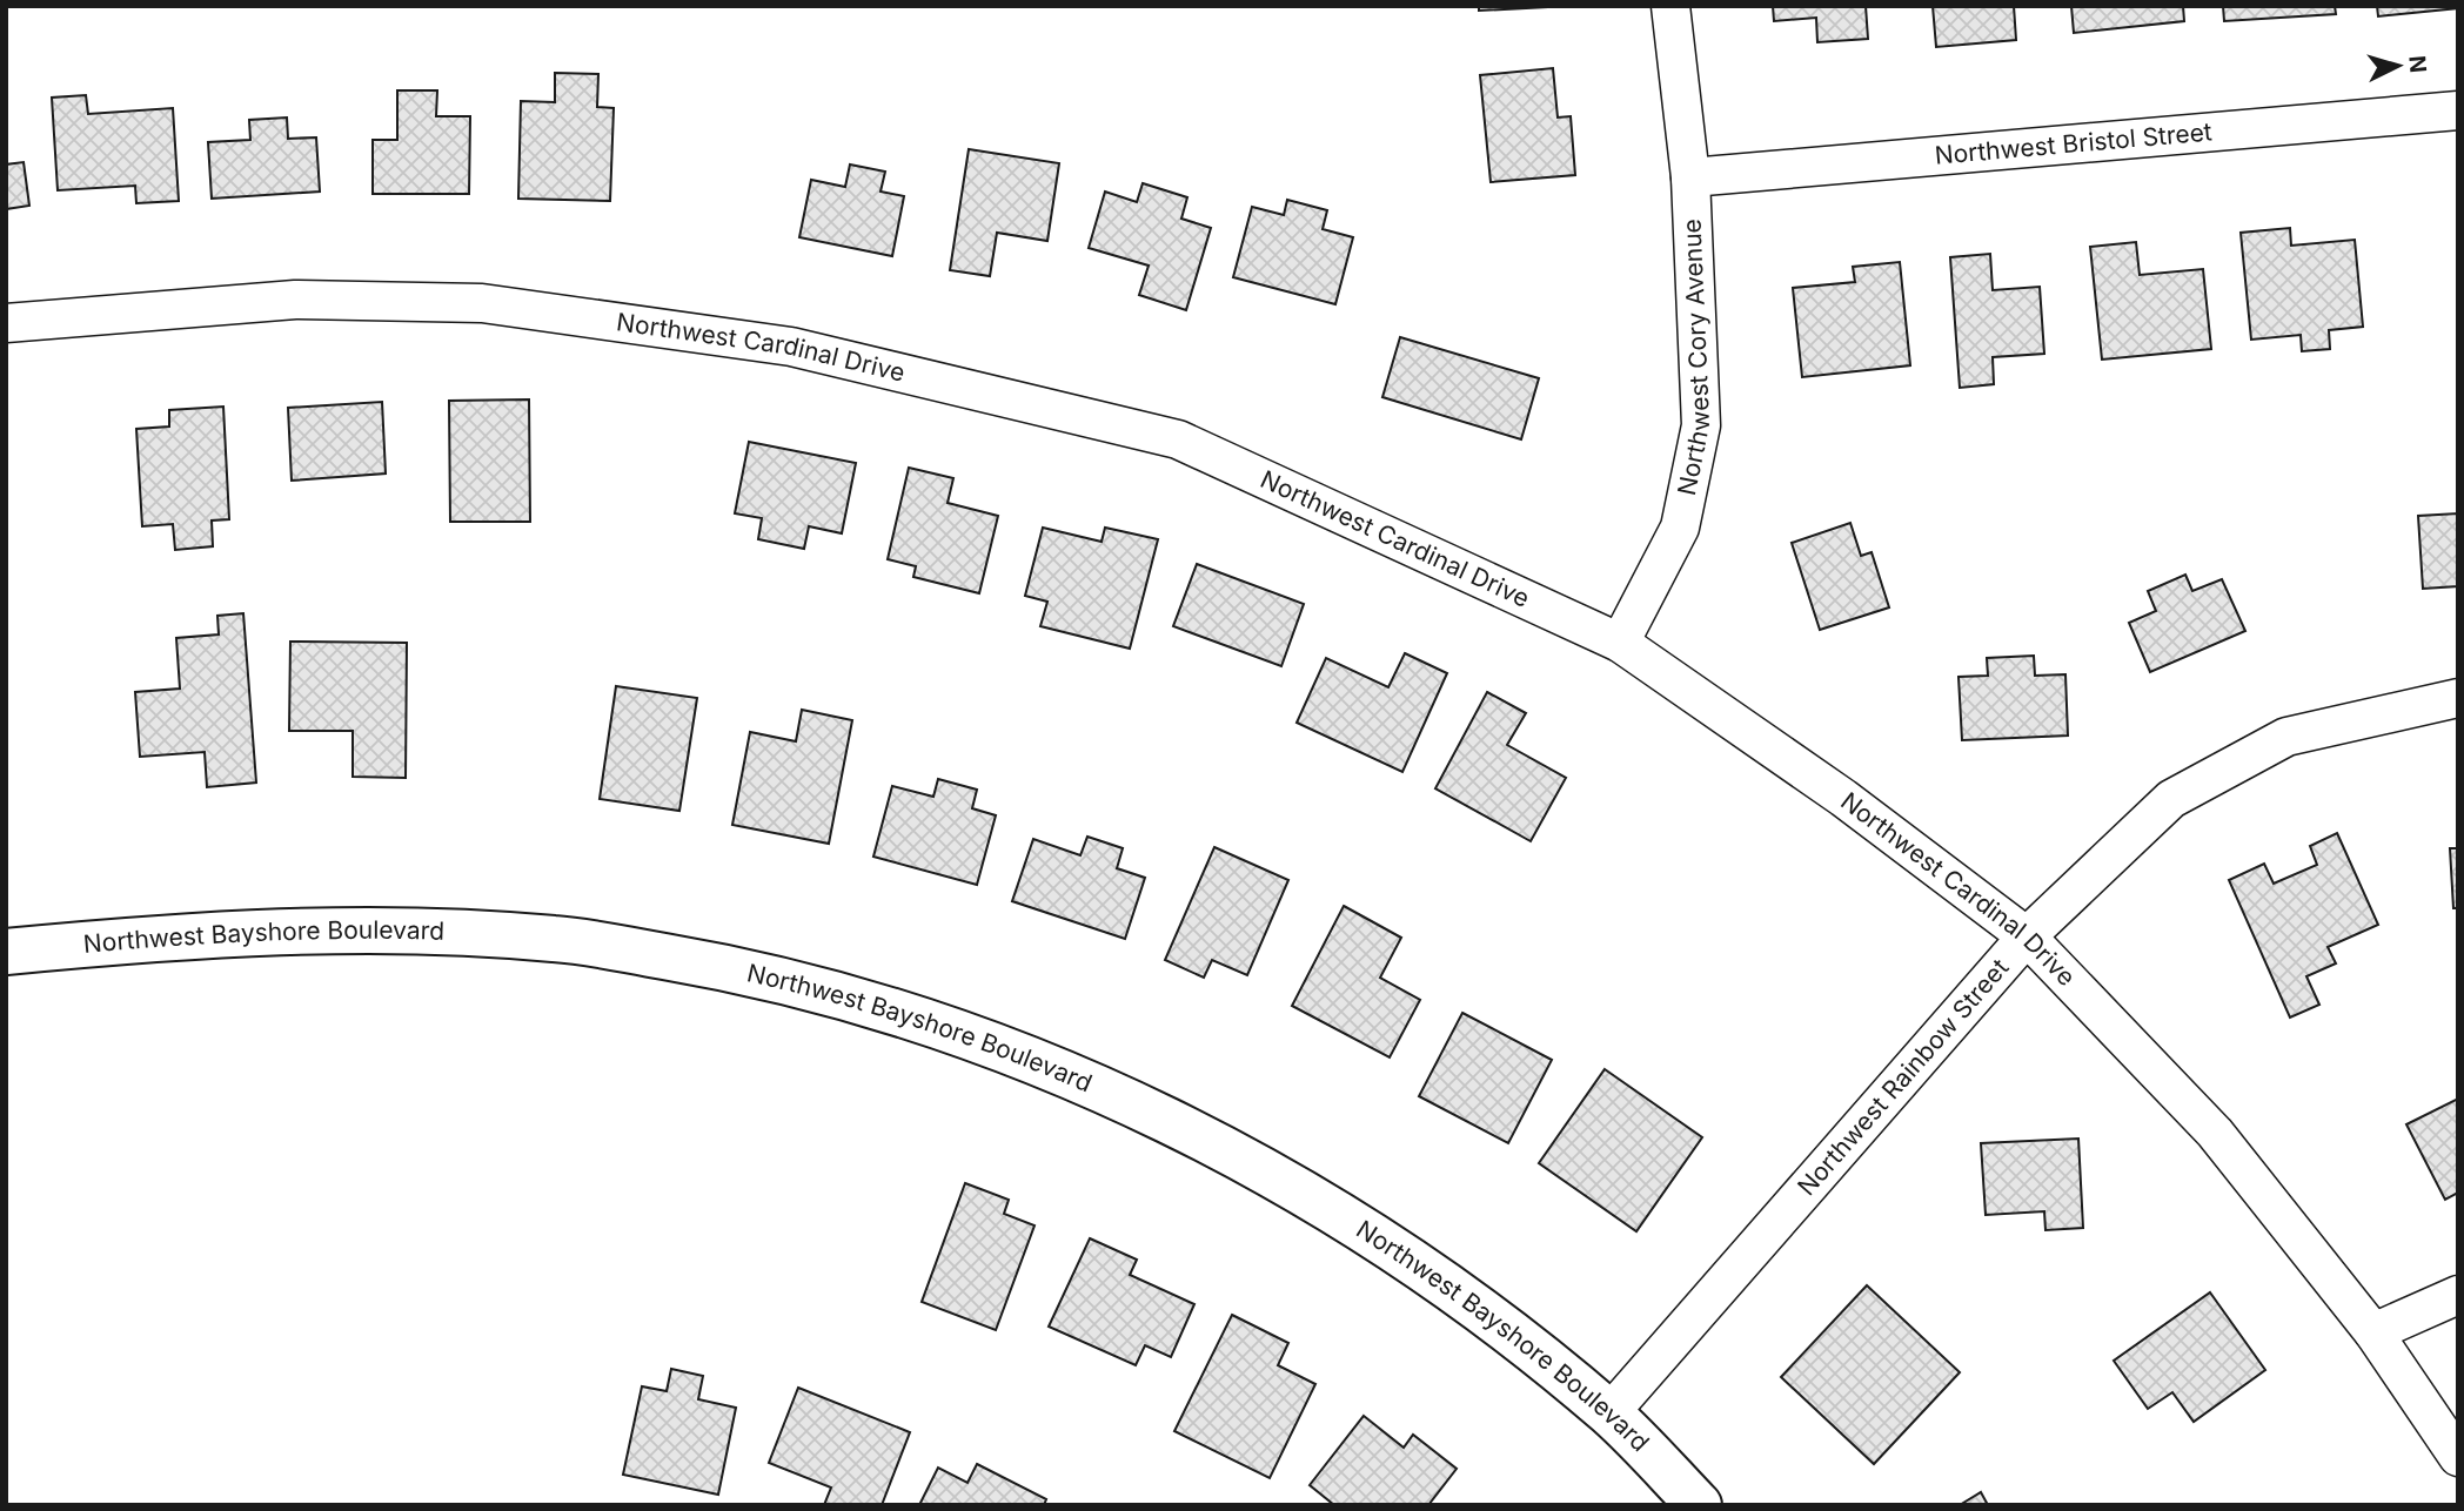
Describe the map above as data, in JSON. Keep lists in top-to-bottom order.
{
  "streets": {
    "main road": ["Northwest Bayshore Boulevard"],
    "street": [
      "Northwest Bristol Street",
      "Northwest Cardinal Drive",
      "Northwest Cory Avenue",
      "Northwest Rainbow Street"
    ]
  },
  "crossings": [
    ["Northwest Bristol Street", "Northwest Cory Avenue"],
    ["Northwest Cardinal Drive", "Northwest Cory Avenue"],
    ["Northwest Cardinal Drive", "Northwest Rainbow Street"],
    ["Northwest Bayshore Boulevard", "Northwest Rainbow Street"]
  ],
  "north": "right"
}
